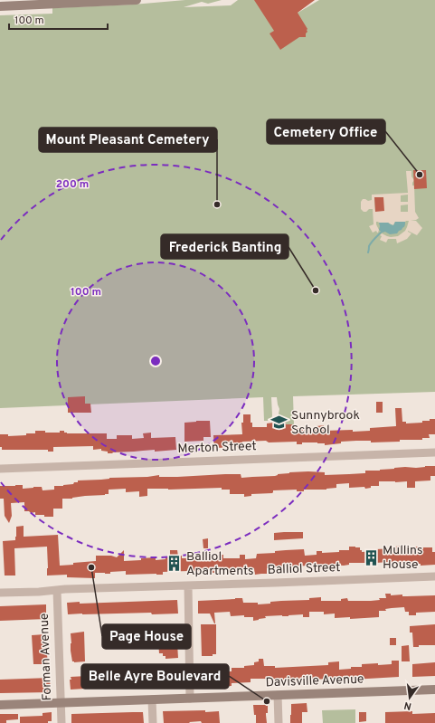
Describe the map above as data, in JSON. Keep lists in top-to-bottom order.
{
  "streets": {
    "street": [
      "Merton Street",
      "Balliol Street",
      "Forman Avenue",
      "Davisville Avenue"
    ]
  },
  "crossings": [
    ["Balliol Street", "Forman Avenue"],
    ["Forman Avenue", "Davisville Avenue"]
  ],
  "places": {
    "other": [
      "Cemetery Office",
      "Mount Pleasant Cemetery",
      "Frederick Banting",
      "Page House",
      "Belle Ayre Boulevard"
    ],
    "school or university": ["Sunnybrook School"],
    "building": ["Mullins House", "Balliol Apartments"]
  },
  "scale_bar": "100 m",
  "north": "bottom",
  "rings": ["200 m", "100 m"]
}
